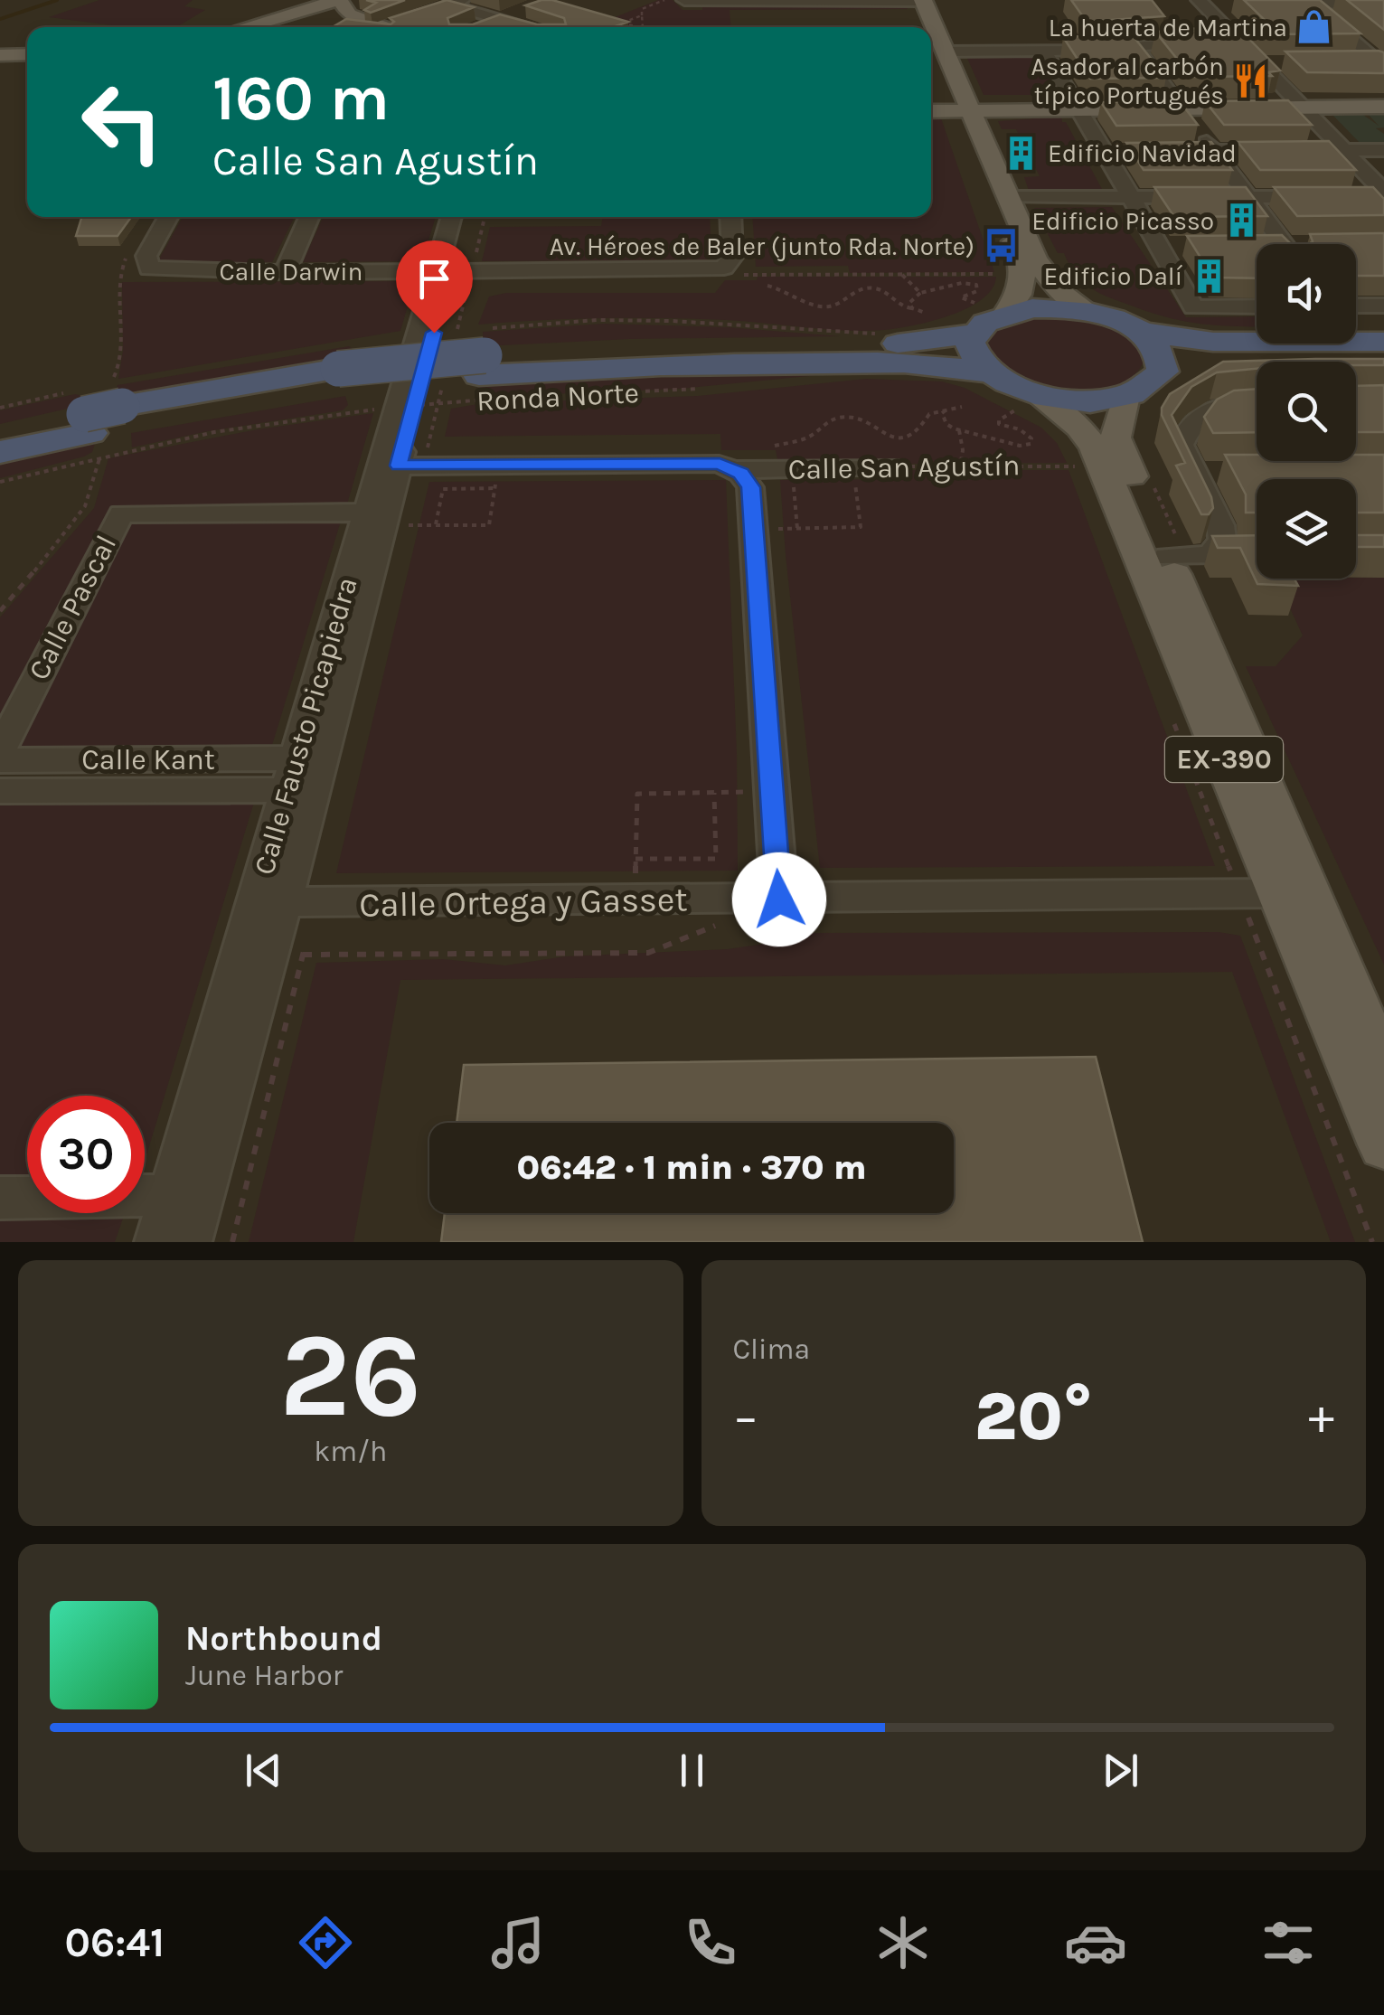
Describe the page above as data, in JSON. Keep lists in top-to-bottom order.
{
  "streets": {
    "highway": ["Ronda Norte"],
    "main road": ["EX-390"],
    "street": [
      "Calle Darwin",
      "Calle San Agustín",
      "Calle Pascal",
      "Calle Fausto Picapiedra",
      "Calle Kant",
      "Calle Ortega y Gasset"
    ]
  },
  "crossings": [
    ["Calle Darwin", "Calle Fausto Picapiedra"],
    ["Ronda Norte", "Calle Fausto Picapiedra"],
    ["Ronda Norte", "EX-390"],
    ["Calle San Agustín", "Calle Fausto Picapiedra"],
    ["Calle San Agustín", "Calle Ortega y Gasset"],
    ["Calle Pascal", "Calle Fausto Picapiedra"],
    ["Calle Fausto Picapiedra", "Calle Kant"],
    ["Calle Fausto Picapiedra", "Calle Ortega y Gasset"],
    ["EX-390", "Calle Ortega y Gasset"]
  ],
  "places": {
    "shop": ["La huerta de Martina"],
    "restaurant": ["Asador al carbón típico Portugués"],
    "building": ["Edificio Navidad", "Edificio Picasso", "Edificio Dalí"],
    "bus stop": ["Av. Héroes de Baler (junto Rda. Norte)"]
  },
  "page": {
    "turn": ["160 m", "Calle San Agustín"],
    "limit": "30",
    "trip": "06:42 · 1 min · 370 m",
    "tile": [
      ["26", "km/h"],
      "Clima"
    ],
    "heat": ["−", "20°", "+"],
    "song": ["Northbound", "June Harbor"],
    "tabs": "06:41"
  }
}
